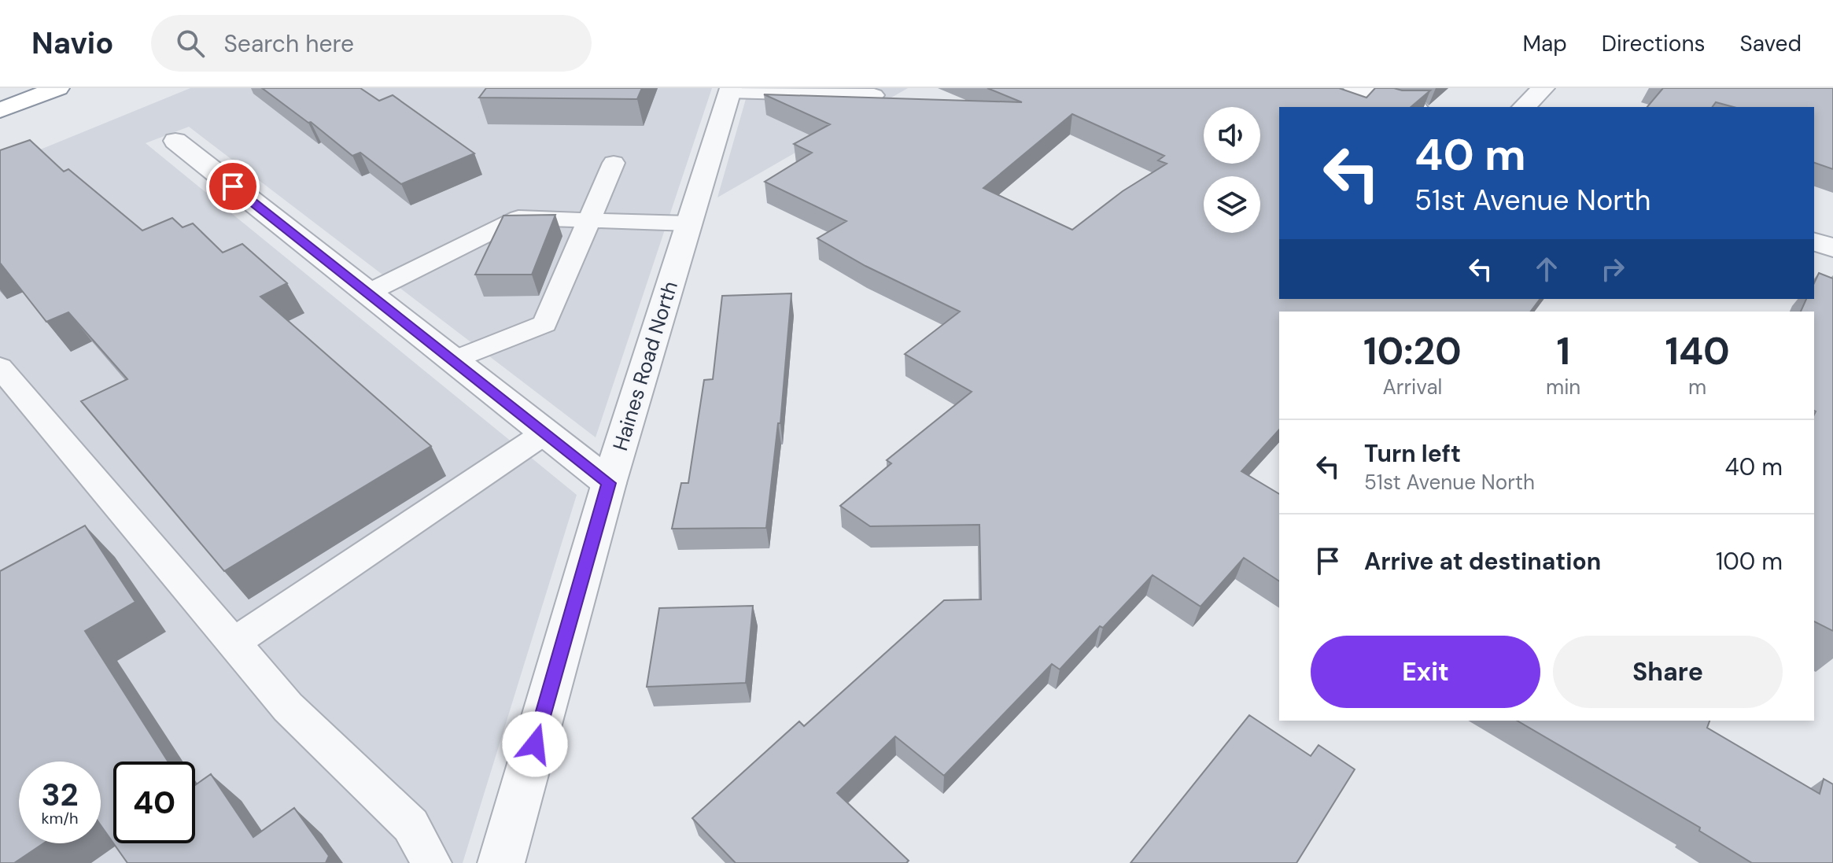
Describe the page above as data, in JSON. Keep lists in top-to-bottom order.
{
  "streets": {
    "street": ["Haines Road North"]
  },
  "page": {
    "header": "Navio",
    "search": "Search here",
    "nav": ["Map", "Directions", "Saved"],
    "turn": ["40 m", "51st Avenue North"],
    "eta": [
      "10:20",
      "Arrival",
      "1",
      "min",
      "140",
      "m"
    ],
    "list": [
      {
        "name": "Turn left",
        "note": "51st Avenue North",
        "value": "40 m"
      },
      {
        "name": "Arrive at destination",
        "value": "100 m"
      }
    ],
    "buttons": ["Exit", "Share"],
    "speed": "32 km/h",
    "limit": "40"
  }
}
